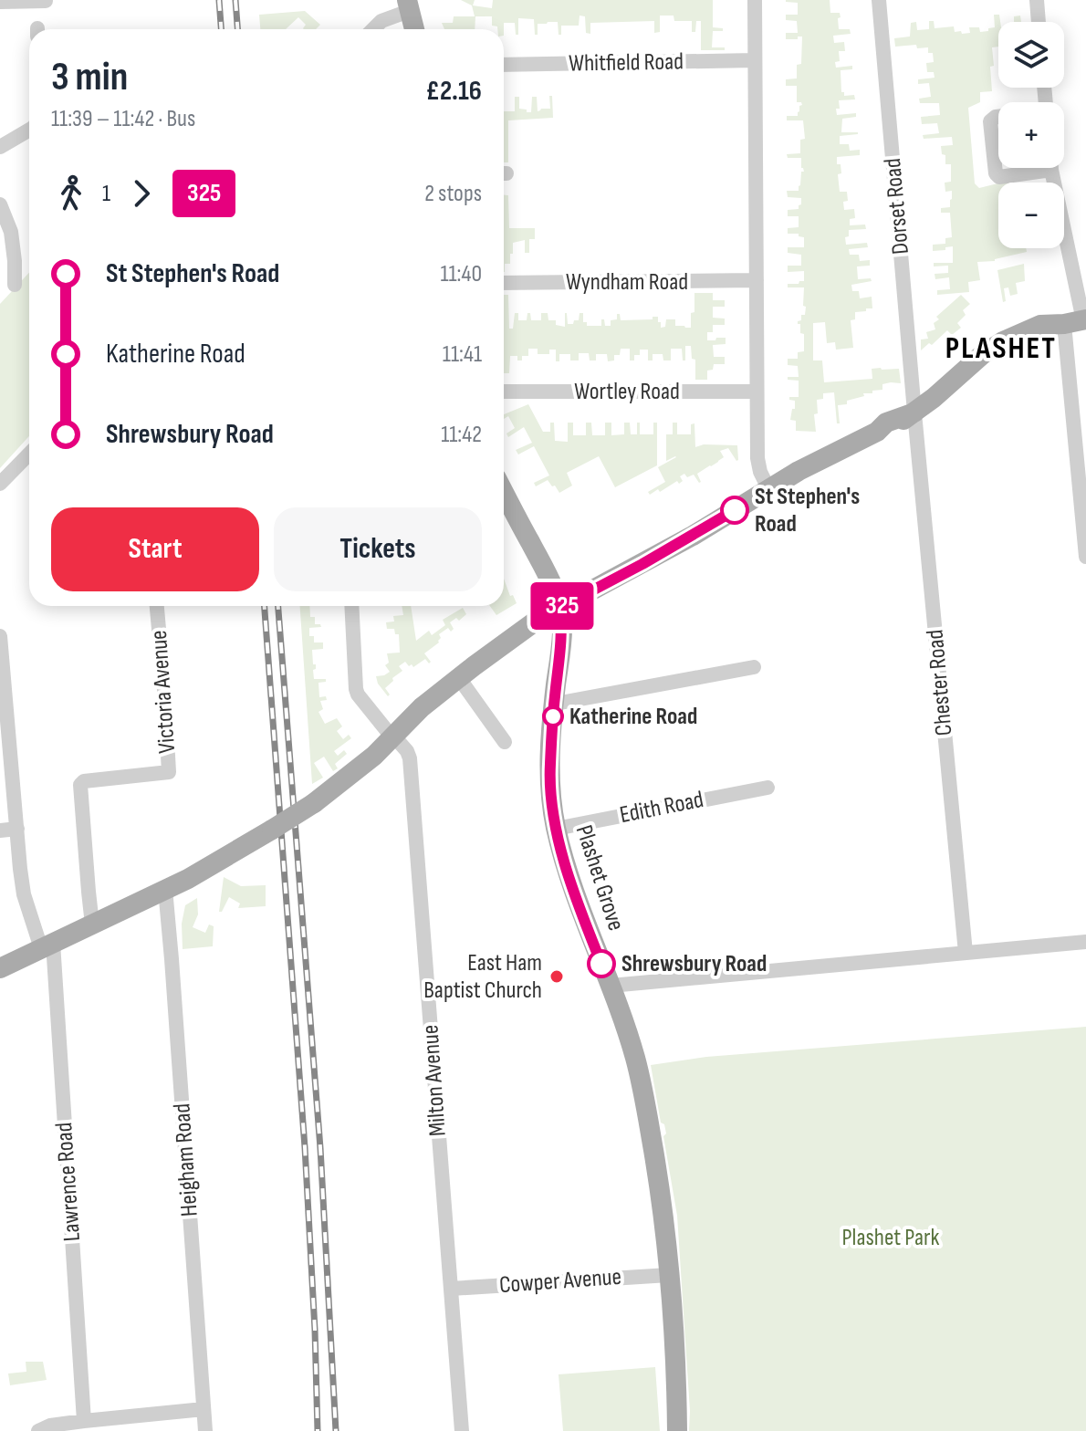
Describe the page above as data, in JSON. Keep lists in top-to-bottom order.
{
  "streets": {
    "main road": ["Plashet Grove"],
    "street": [
      "Whitfield Road",
      "Dorset Road",
      "Wyndham Road",
      "Wortley Road",
      "Chester Road",
      "Victoria Avenue",
      "Edith Road",
      "Milton Avenue",
      "Heigham Road",
      "Lawrence Road",
      "Cowper Avenue"
    ]
  },
  "crossings": [
    ["Dorset Road", "Chester Road"],
    ["Edith Road", "Plashet Grove"],
    ["Plashet Grove", "Cowper Avenue"],
    ["Milton Avenue", "Cowper Avenue"]
  ],
  "districts": ["PLASHET"],
  "parks": ["Plashet Park"],
  "places": [
    "St Stephen's Road",
    "Katherine Road",
    "Shrewsbury Road",
    "East Ham Baptist Church"
  ],
  "lines": ["bus line 325"],
  "page": {
    "on_map": "325",
    "map_buttons": ["+", "−"],
    "heading": ["3 min", "11:39 – 11:42 · Bus", "£2.16"],
    "legs": ["1", "325", "2 stops"],
    "list": [
      {
        "name": "St Stephen's Road",
        "value": "11:40"
      },
      {
        "name": "Katherine Road",
        "value": "11:41"
      },
      {
        "name": "Shrewsbury Road",
        "value": "11:42"
      }
    ],
    "buttons": ["Start", "Tickets"]
  }
}
